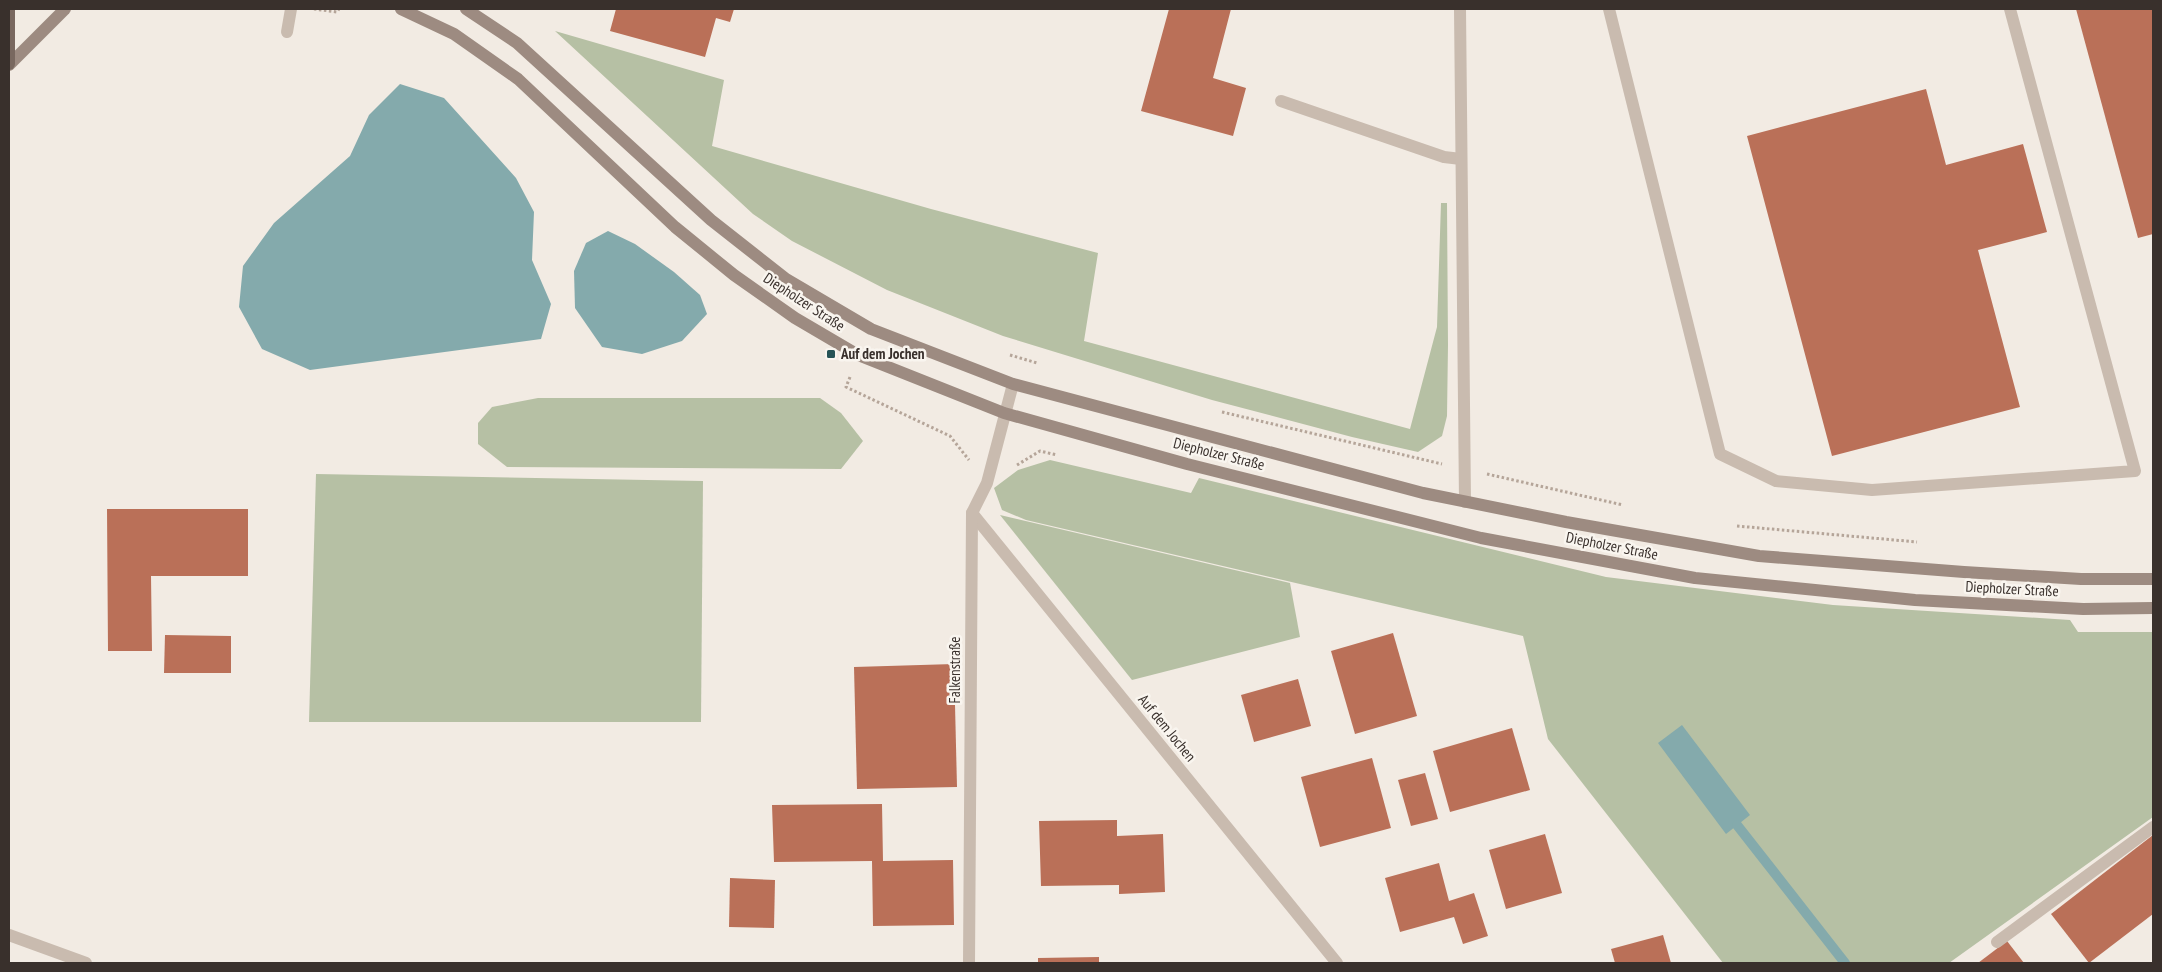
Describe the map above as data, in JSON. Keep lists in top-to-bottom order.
{
  "streets": {
    "street": ["Diepholzer Straße", "Falkenstraße", "Auf dem Jochen"]
  },
  "crossings": [
    ["Diepholzer Straße", "Falkenstraße"],
    ["Falkenstraße", "Auf dem Jochen"]
  ],
  "places": {
    "transit": ["Auf dem Jochen"]
  }
}
